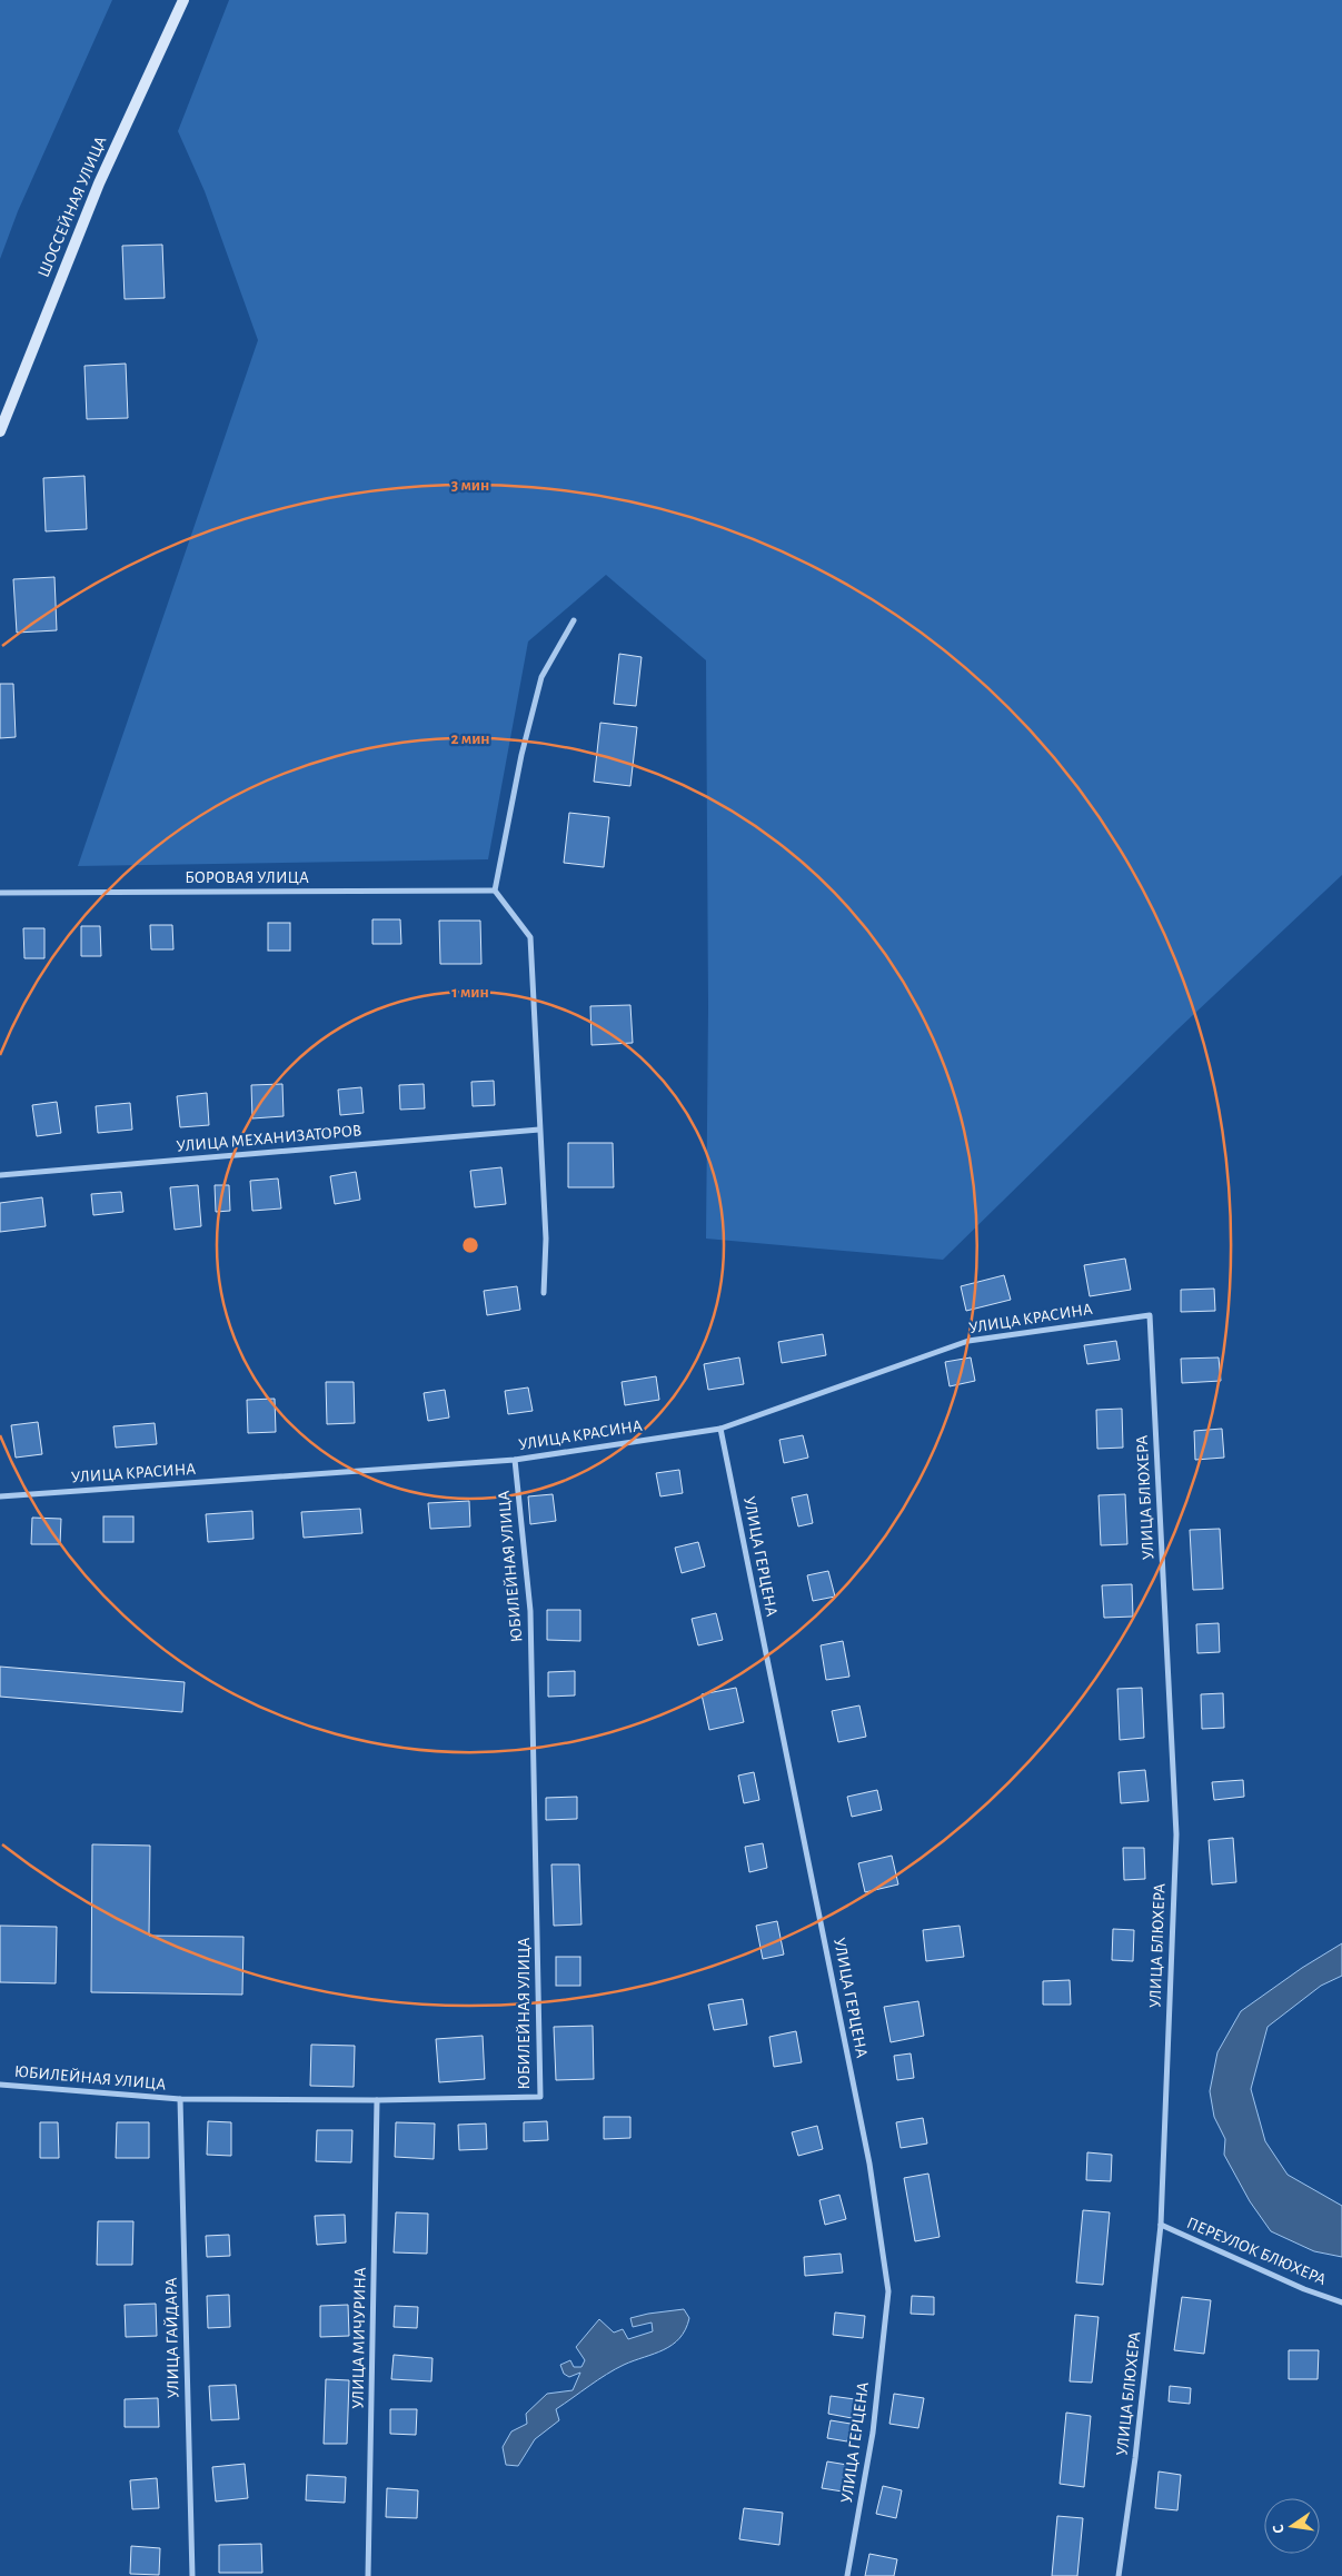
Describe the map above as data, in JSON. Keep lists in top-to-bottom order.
{
  "streets": {
    "main road": ["ШОССЕЙНАЯ УЛИЦА"],
    "street": [
      "БОРОВАЯ УЛИЦА",
      "УЛИЦА МЕХАНИЗАТОРОВ",
      "УЛИЦА КРАСИНА",
      "УЛИЦА БЛЮХЕРА",
      "УЛИЦА ГЕРЦЕНА",
      "ЮБИЛЕЙНАЯ УЛИЦА",
      "ПЕРЕУЛОК БЛЮХЕРА",
      "УЛИЦА ГАЙДАРА",
      "УЛИЦА МИЧУРИНА"
    ]
  },
  "crossings": [
    ["УЛИЦА КРАСИНА", "УЛИЦА БЛЮХЕРА"],
    ["УЛИЦА КРАСИНА", "УЛИЦА ГЕРЦЕНА"],
    ["УЛИЦА КРАСИНА", "ЮБИЛЕЙНАЯ УЛИЦА"],
    ["УЛИЦА БЛЮХЕРА", "ПЕРЕУЛОК БЛЮХЕРА"],
    ["ЮБИЛЕЙНАЯ УЛИЦА", "УЛИЦА ГАЙДАРА"],
    ["ЮБИЛЕЙНАЯ УЛИЦА", "УЛИЦА МИЧУРИНА"]
  ],
  "north": "left",
  "rings": ["3 мин", "2 мин", "1 мин"]
}
